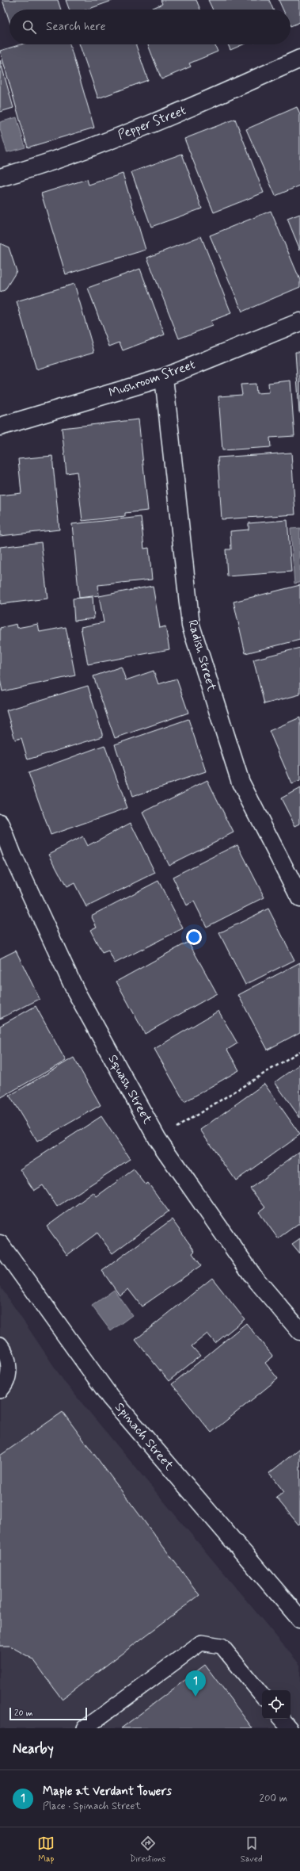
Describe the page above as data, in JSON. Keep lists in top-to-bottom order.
{
  "streets": {
    "street": [
      "Pepper Street",
      "Mushroom Street",
      "Radish Street",
      "Squash Street",
      "Spinach Street"
    ]
  },
  "crossings": [
    ["Mushroom Street", "Radish Street"]
  ],
  "scale_bar": "20 m",
  "page": {
    "search": "Search here",
    "pins": "1",
    "scale": "20 m",
    "heading": "Nearby",
    "list": [
      {
        "mark": "1",
        "name": "Maple at Verdant Towers",
        "note": "Place · Spinach Street",
        "value": "200 m"
      }
    ],
    "nav": ["Map", "Directions", "Saved"]
  }
}
